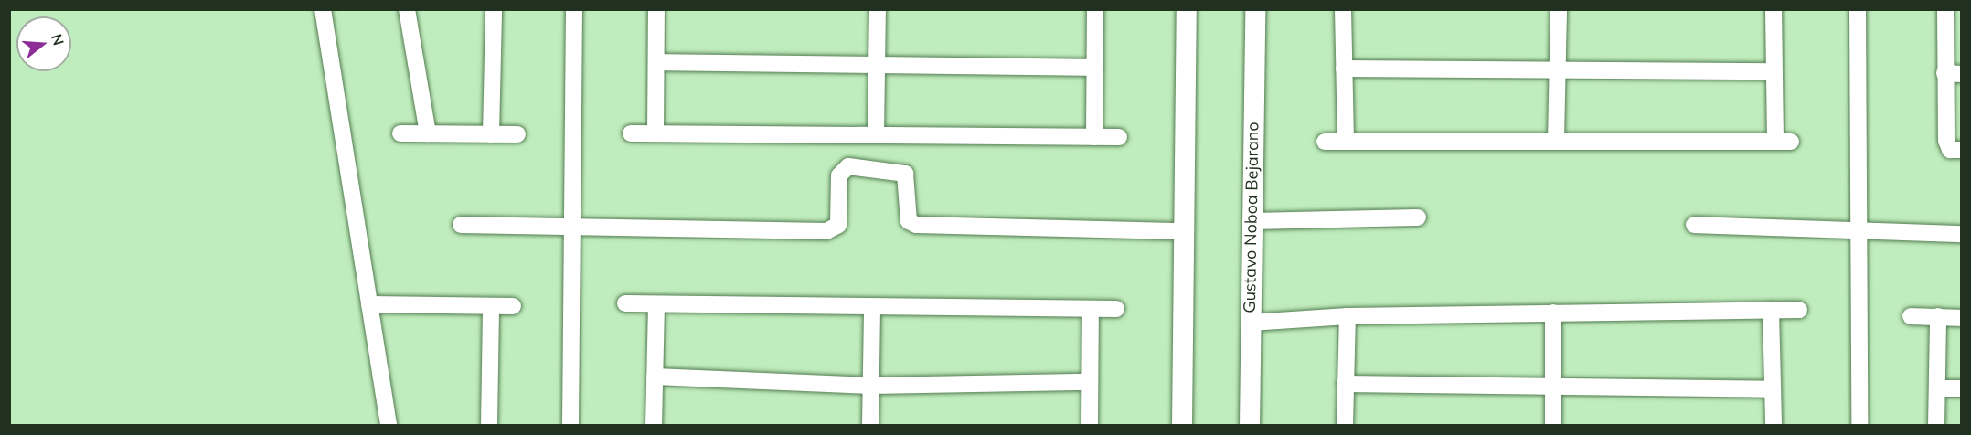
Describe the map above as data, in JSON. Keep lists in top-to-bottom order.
{
  "streets": {
    "street": ["Gustavo Noboa Bejarano"]
  },
  "north": "right"
}
